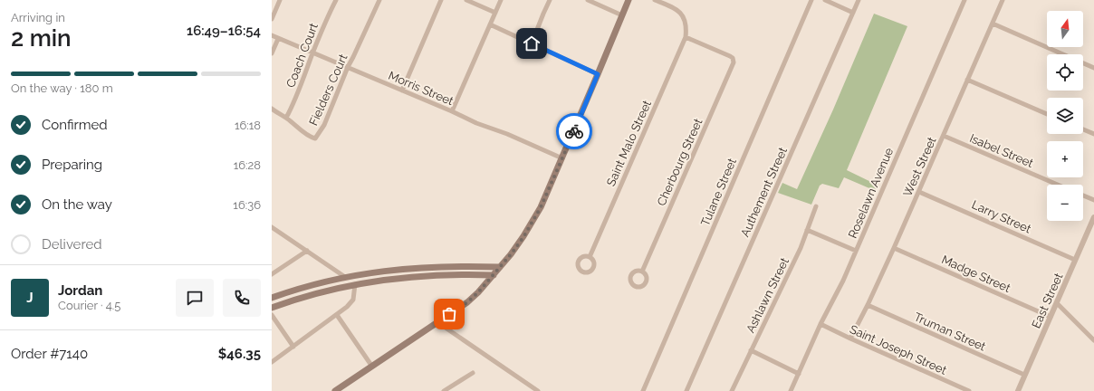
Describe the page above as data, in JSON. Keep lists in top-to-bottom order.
{
  "streets": {
    "street": [
      "Coach Court",
      "Morris Street",
      "Fielders Court",
      "Saint Malo Street",
      "Isabel Street",
      "Cherbourg Street",
      "West Street",
      "Tulane Street",
      "Authement Street",
      "Roselawn Avenue",
      "Larry Street",
      "Madge Street",
      "Ashlawn Street",
      "East Street",
      "Truman Street",
      "Saint Joseph Street"
    ]
  },
  "crossings": [
    ["Coach Court", "Morris Street"],
    ["Coach Court", "Fielders Court"],
    ["Morris Street", "Fielders Court"],
    ["Saint Malo Street", "Cherbourg Street"],
    ["Isabel Street", "West Street"],
    ["West Street", "Larry Street"],
    ["West Street", "Madge Street"],
    ["West Street", "Truman Street"],
    ["West Street", "Saint Joseph Street"],
    ["Roselawn Avenue", "Saint Joseph Street"],
    ["Larry Street", "East Street"],
    ["Madge Street", "East Street"],
    ["East Street", "Truman Street"]
  ],
  "north": "top",
  "page": {
    "heading": ["2 min", "Arriving in", "16:49–16:54"],
    "panel": [
      "Jordan",
      "Courier · 4.5",
      "Order #7140",
      "$46.35"
    ],
    "map_buttons": ["+", "−"],
    "bar": "On the way · 180 m",
    "list": [
      ["Confirmed", "16:18"],
      ["Preparing", "16:28"],
      ["On the way", "16:36"],
      "Delivered"
    ],
    "round": "J"
  }
}
